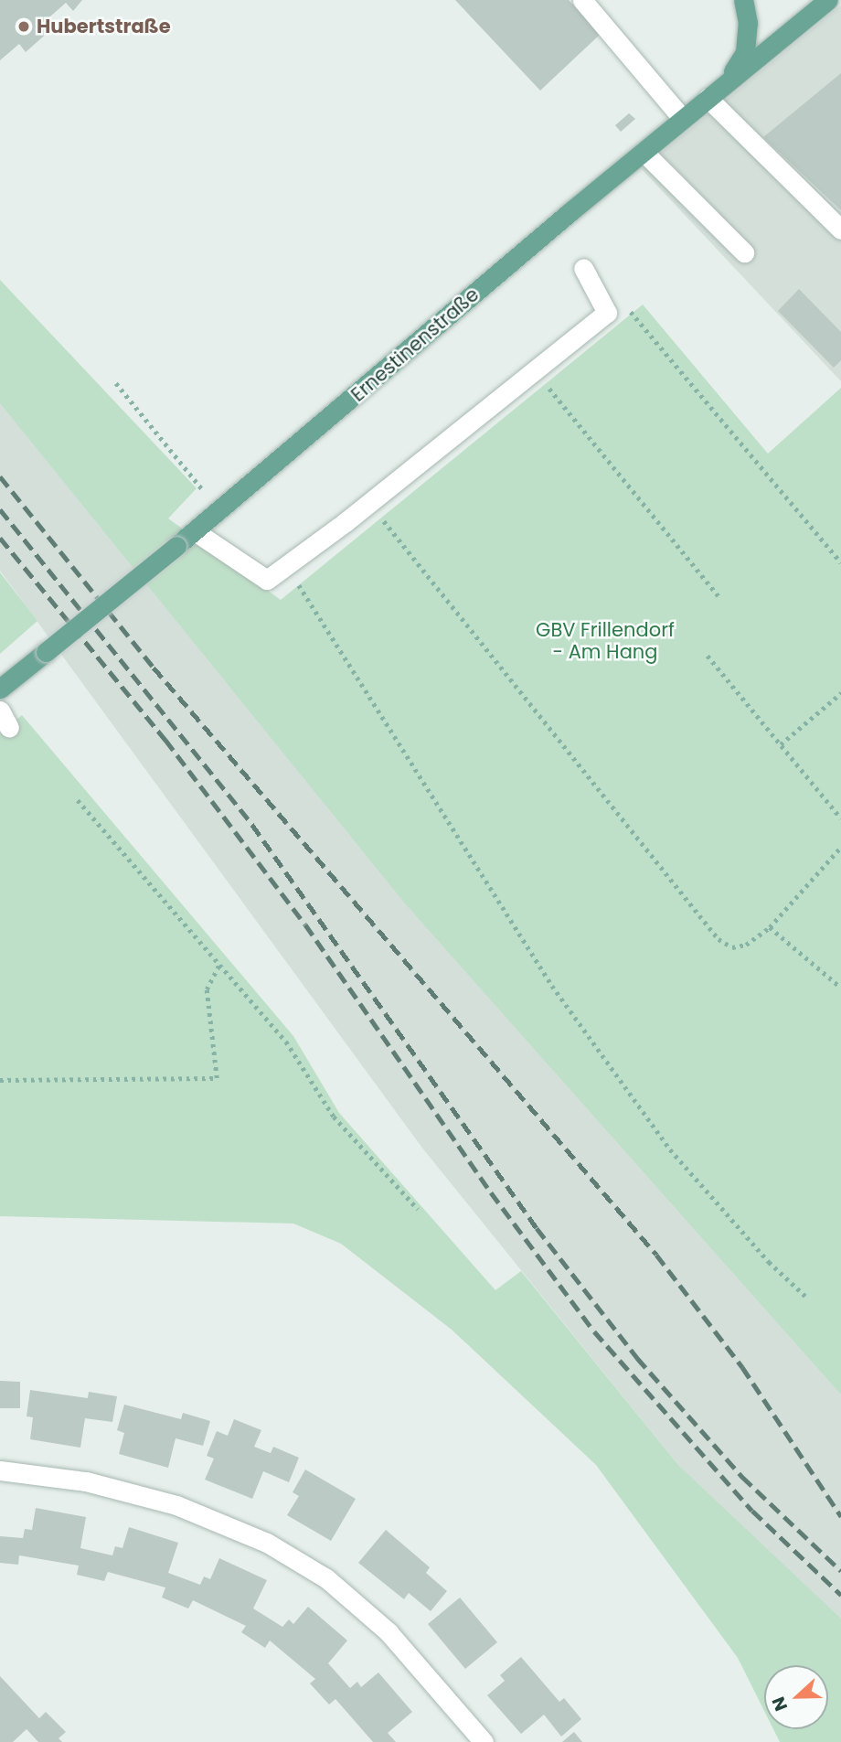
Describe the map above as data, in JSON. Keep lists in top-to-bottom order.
{
  "streets": {
    "main road": ["Ernestinenstraße"]
  },
  "parks": ["GBV Frillendorf - Am Hang"],
  "places": ["Hubertstraße"],
  "north": "left"
}
